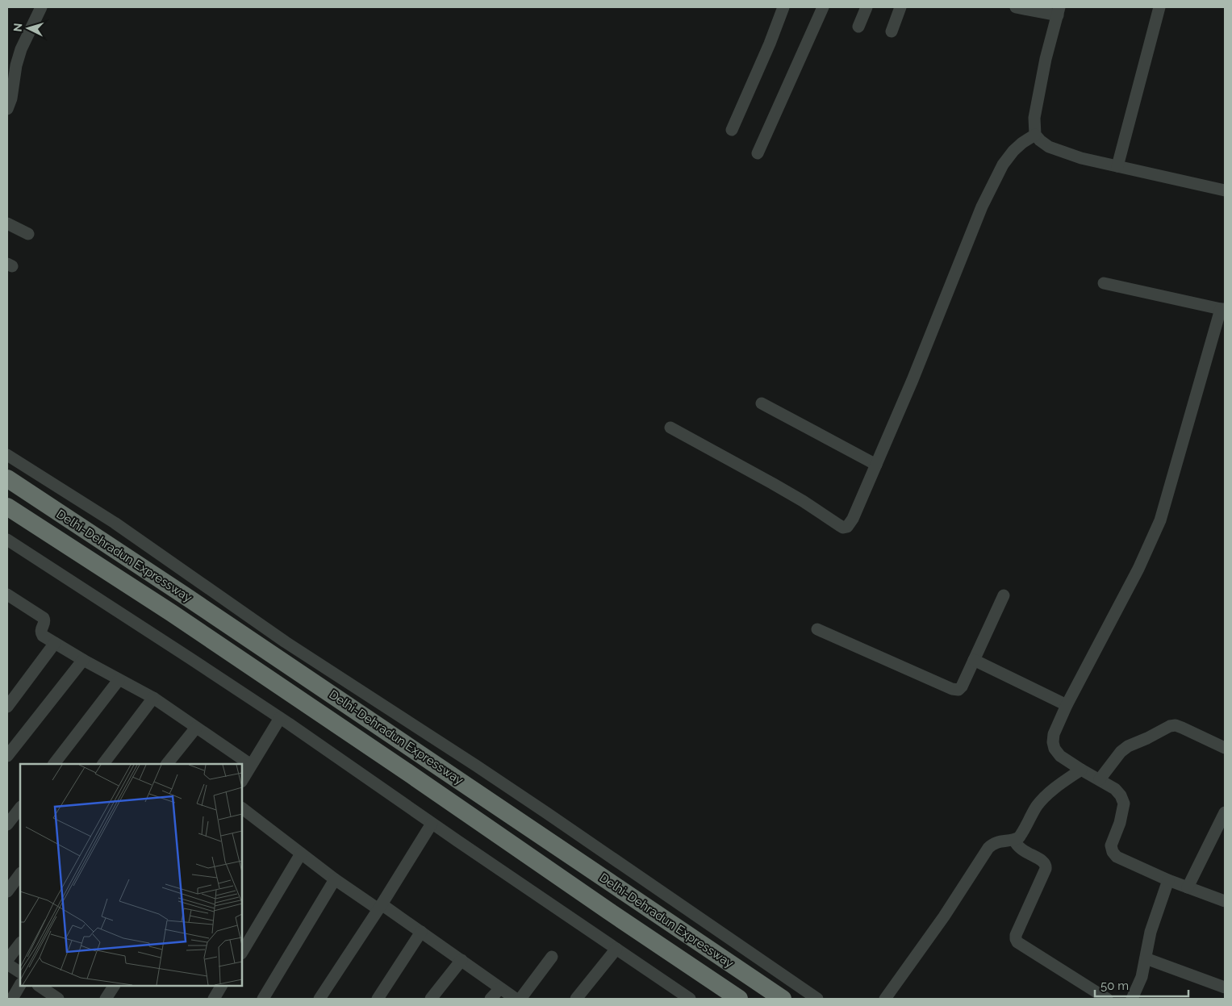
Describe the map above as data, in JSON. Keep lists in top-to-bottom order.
{
  "streets": {
    "highway": ["Delhi-Dehradun Expressway"]
  },
  "scale_bar": "50 m",
  "north": "left"
}
